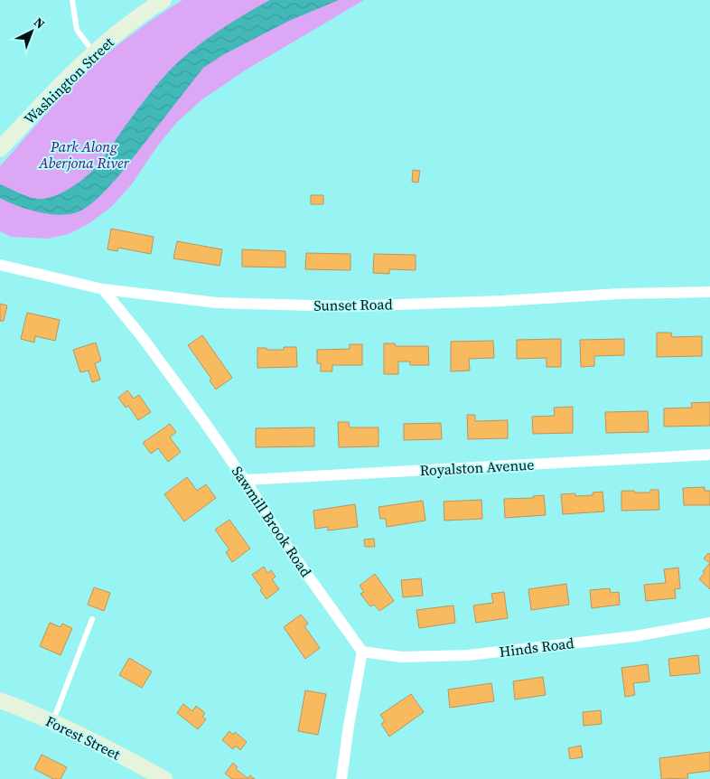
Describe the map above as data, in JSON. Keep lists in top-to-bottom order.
{
  "streets": {
    "main road": ["Washington Street", "Forest Street"],
    "street": [
      "Sunset Road",
      "Royalston Avenue",
      "Sawmill Brook Road",
      "Hinds Road"
    ]
  },
  "crossings": [
    ["Sunset Road", "Sawmill Brook Road"],
    ["Royalston Avenue", "Sawmill Brook Road"],
    ["Sawmill Brook Road", "Hinds Road"]
  ],
  "parks": ["Park Along Aberjona River"],
  "north": "top right"
}
